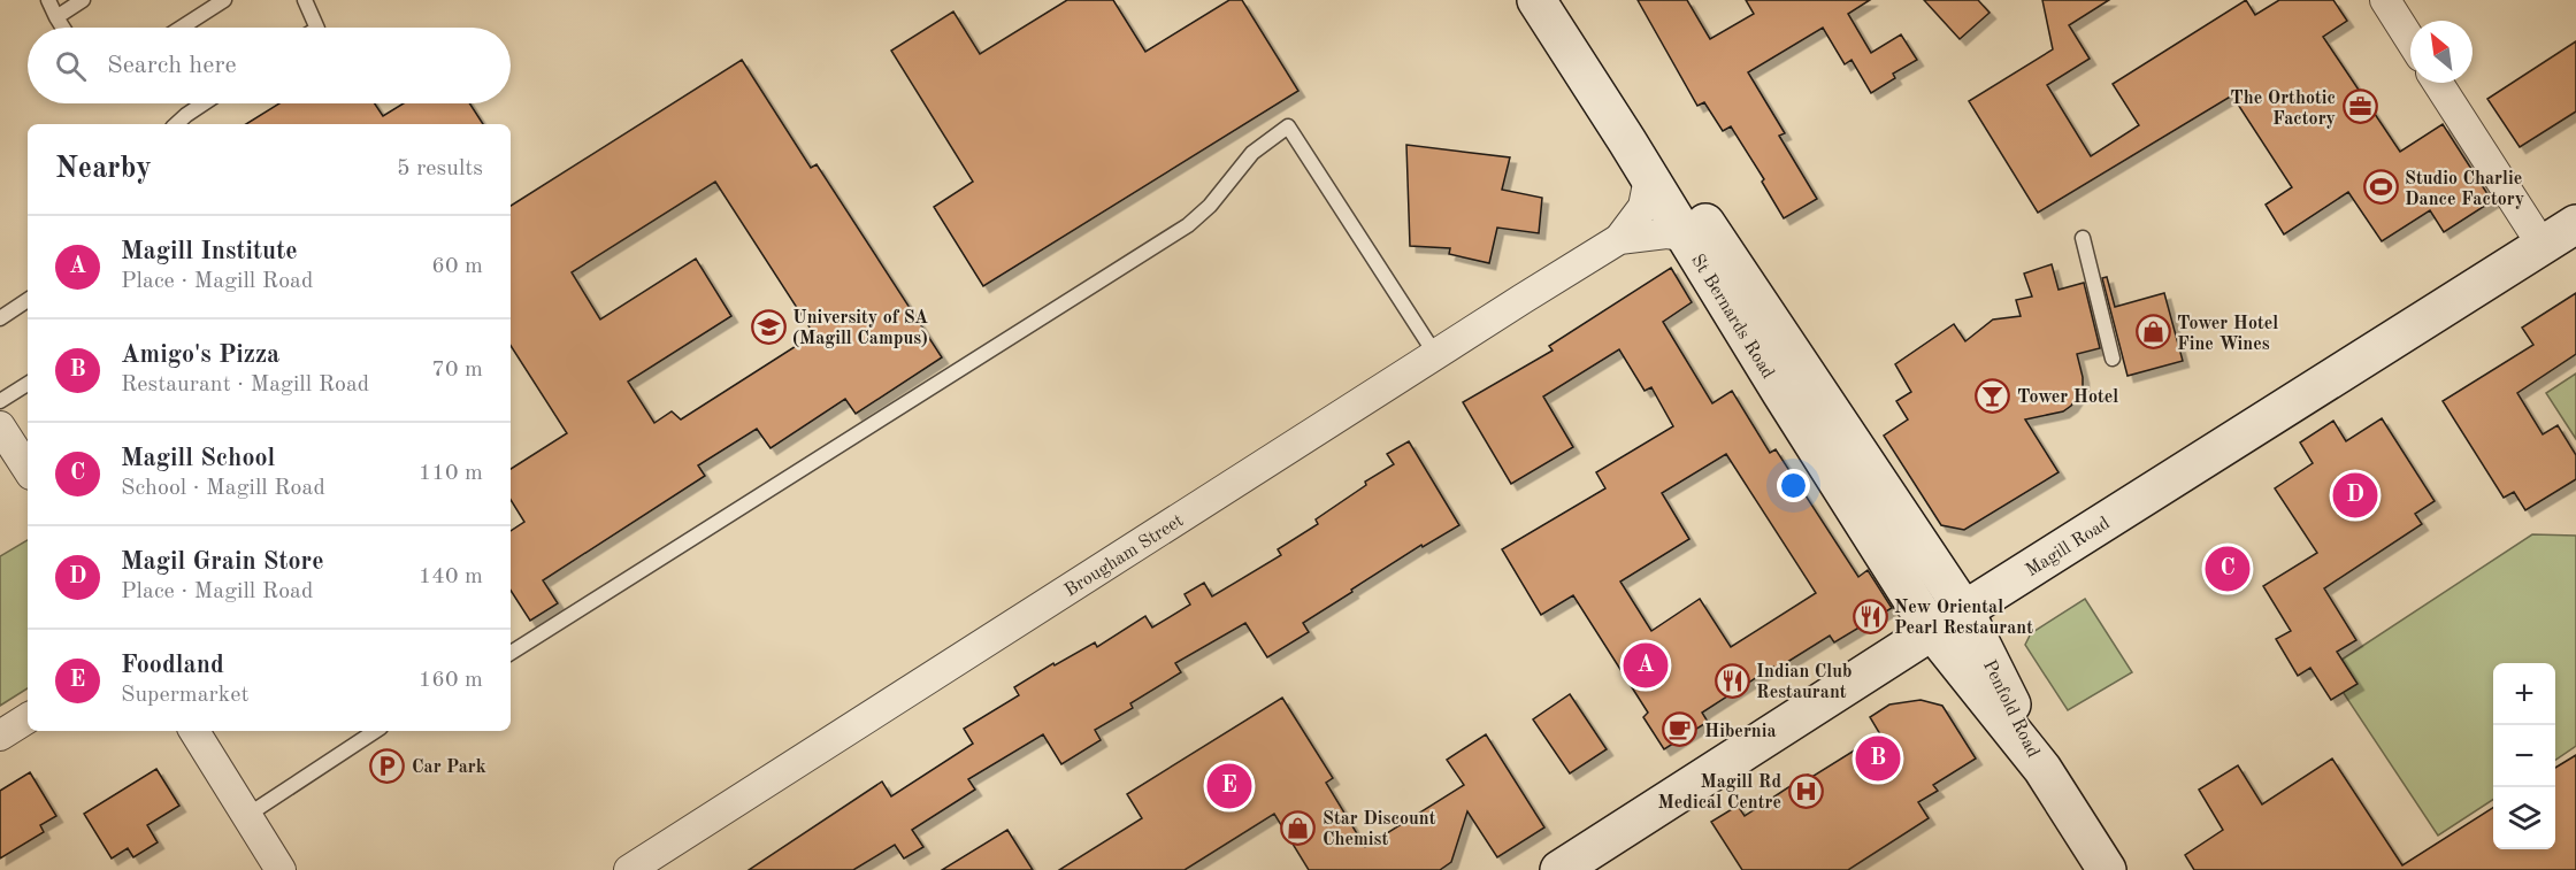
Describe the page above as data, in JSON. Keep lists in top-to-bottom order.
{
  "streets": {
    "main road": ["St Bernards Road", "Magill Road", "Penfold Road"],
    "street": ["Brougham Street"]
  },
  "crossings": [
    ["St Bernards Road", "Magill Road"],
    ["St Bernards Road", "Brougham Street"],
    ["St Bernards Road", "Penfold Road"],
    ["Magill Road", "Penfold Road"]
  ],
  "places": {
    "office": ["The Orthotic Factory"],
    "sports": ["Studio Charlie Dance Factory"],
    "school or university": ["University of SA (Magill Campus)"],
    "shop": ["Tower Hotel Fine Wines", "Star Discount Chemist"],
    "bar": ["Tower Hotel"],
    "restaurant": ["New Oriental Pearl Restaurant", "Indian Club Restaurant"],
    "cafe": ["Hibernia"],
    "parking": ["Car Park"],
    "hospital": ["Magill Rd Medical Centre"]
  },
  "north": "top left",
  "page": {
    "search": "Search here",
    "heading": ["Nearby", "5 results"],
    "list": [
      {
        "mark": "A",
        "name": "Magill Institute",
        "note": "Place · Magill Road",
        "value": "60 m"
      },
      {
        "mark": "B",
        "name": "Amigo's Pizza",
        "note": "Restaurant · Magill Road",
        "value": "70 m"
      },
      {
        "mark": "C",
        "name": "Magill School",
        "note": "School · Magill Road",
        "value": "110 m"
      },
      {
        "mark": "D",
        "name": "Magil Grain Store",
        "note": "Place · Magill Road",
        "value": "140 m"
      },
      {
        "mark": "E",
        "name": "Foodland",
        "note": "Supermarket",
        "value": "160 m"
      }
    ],
    "pins": [
      "D",
      "C",
      "A",
      "B",
      "E"
    ],
    "map_buttons": ["+", "−"]
  }
}
